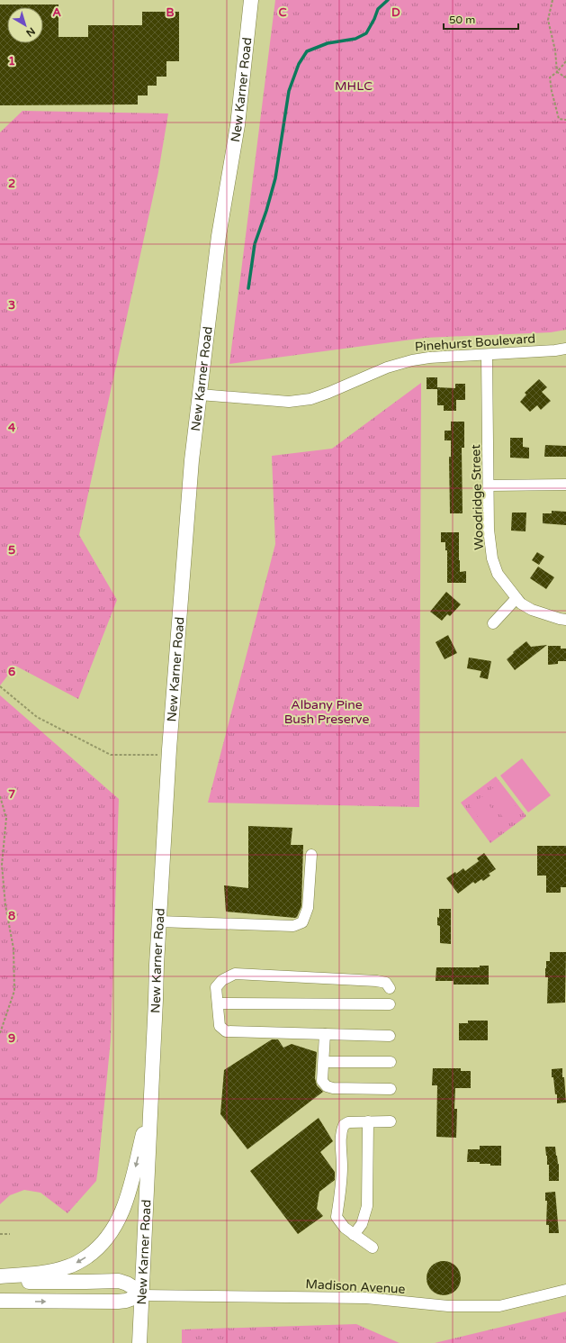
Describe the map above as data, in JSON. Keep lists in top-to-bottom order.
{
  "streets": {
    "main road": ["New Karner Road"],
    "street": ["Pinehurst Boulevard", "Woodridge Street", "Madison Avenue"]
  },
  "crossings": [
    ["New Karner Road", "Pinehurst Boulevard"],
    ["New Karner Road", "Madison Avenue"],
    ["Pinehurst Boulevard", "Woodridge Street"]
  ],
  "parks": ["MHLC", "Albany Pine Bush Preserve"],
  "scale_bar": "50 m",
  "north": "bottom right",
  "grid": {
    "columns": [
      "A",
      "B",
      "C",
      "D"
    ],
    "rows": [
      "1",
      "2",
      "3",
      "4",
      "5",
      "6",
      "7",
      "8",
      "9"
    ]
  }
}
